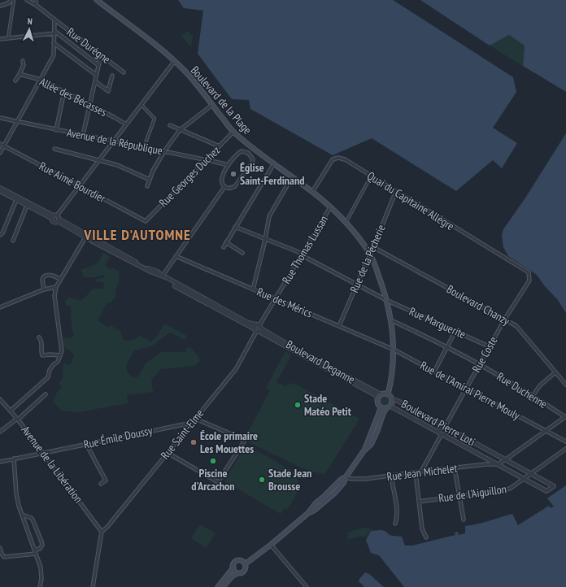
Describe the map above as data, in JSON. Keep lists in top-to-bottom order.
{
  "streets": {
    "main road": ["Boulevard de la Plage"],
    "street": [
      "Rue Durégne",
      "Allée des Bécasses",
      "Avenue de la République",
      "Rue Georges Duchez",
      "Rue Aimé Bourdier",
      "Quai du Capitaine Allègre",
      "Rue Thomas Lussan",
      "Rue de la Pécherie",
      "Rue des Mérics",
      "Boulevard Chanzy",
      "Rue Marguerite",
      "Rue Coste",
      "Boulevard Deganne",
      "Rue de l'Amiral Pierre Mouly",
      "Rue Duchenne",
      "Boulevard Pierre Loti",
      "Rue Saint-Elme",
      "Rue Émile Doussy",
      "Avenue de la Libération",
      "Rue Jean Michelet",
      "Rue de l'Aiguillon"
    ]
  },
  "crossings": [
    ["Boulevard de la Plage", "Rue Georges Duchez"],
    ["Boulevard de la Plage", "Quai du Capitaine Allègre"],
    ["Boulevard de la Plage", "Rue Thomas Lussan"],
    ["Boulevard de la Plage", "Rue de la Pécherie"],
    ["Boulevard de la Plage", "Rue des Mérics"],
    ["Boulevard de la Plage", "Rue Marguerite"],
    ["Boulevard de la Plage", "Boulevard Deganne"],
    ["Boulevard de la Plage", "Rue de l'Amiral Pierre Mouly"],
    ["Boulevard de la Plage", "Rue Duchenne"],
    ["Boulevard de la Plage", "Boulevard Pierre Loti"],
    ["Avenue de la République", "Rue Georges Duchez"],
    ["Rue Georges Duchez", "Rue Aimé Bourdier"],
    ["Quai du Capitaine Allègre", "Rue de la Pécherie"],
    ["Quai du Capitaine Allègre", "Rue Coste"],
    ["Rue Thomas Lussan", "Rue des Mérics"],
    ["Rue Thomas Lussan", "Rue Marguerite"],
    ["Rue Thomas Lussan", "Boulevard Deganne"],
    ["Rue Thomas Lussan", "Rue Saint-Elme"],
    ["Rue de la Pécherie", "Rue des Mérics"],
    ["Rue de la Pécherie", "Boulevard Chanzy"],
    ["Rue de la Pécherie", "Rue Marguerite"],
    ["Rue des Mérics", "Rue de l'Amiral Pierre Mouly"],
    ["Boulevard Chanzy", "Rue Coste"],
    ["Rue Marguerite", "Rue Coste"],
    ["Rue Coste", "Rue de l'Amiral Pierre Mouly"],
    ["Rue Coste", "Rue Duchenne"],
    ["Rue Coste", "Boulevard Pierre Loti"],
    ["Boulevard Deganne", "Boulevard Pierre Loti"],
    ["Boulevard Deganne", "Rue Saint-Elme"],
    ["Boulevard Pierre Loti", "Rue Jean Michelet"],
    ["Boulevard Pierre Loti", "Rue de l'Aiguillon"],
    ["Rue Saint-Elme", "Rue Émile Doussy"],
    ["Rue Saint-Elme", "Avenue de la Libération"],
    ["Rue Émile Doussy", "Avenue de la Libération"]
  ],
  "districts": ["VILLE D'AUTOMNE"],
  "places": [
    "Église Saint-Ferdinand",
    "Stade Matéo Petit",
    "École primaire Les Mouettes",
    "Piscine d'Arcachon",
    "Stade Jean Brousse"
  ],
  "north": "top"
}
